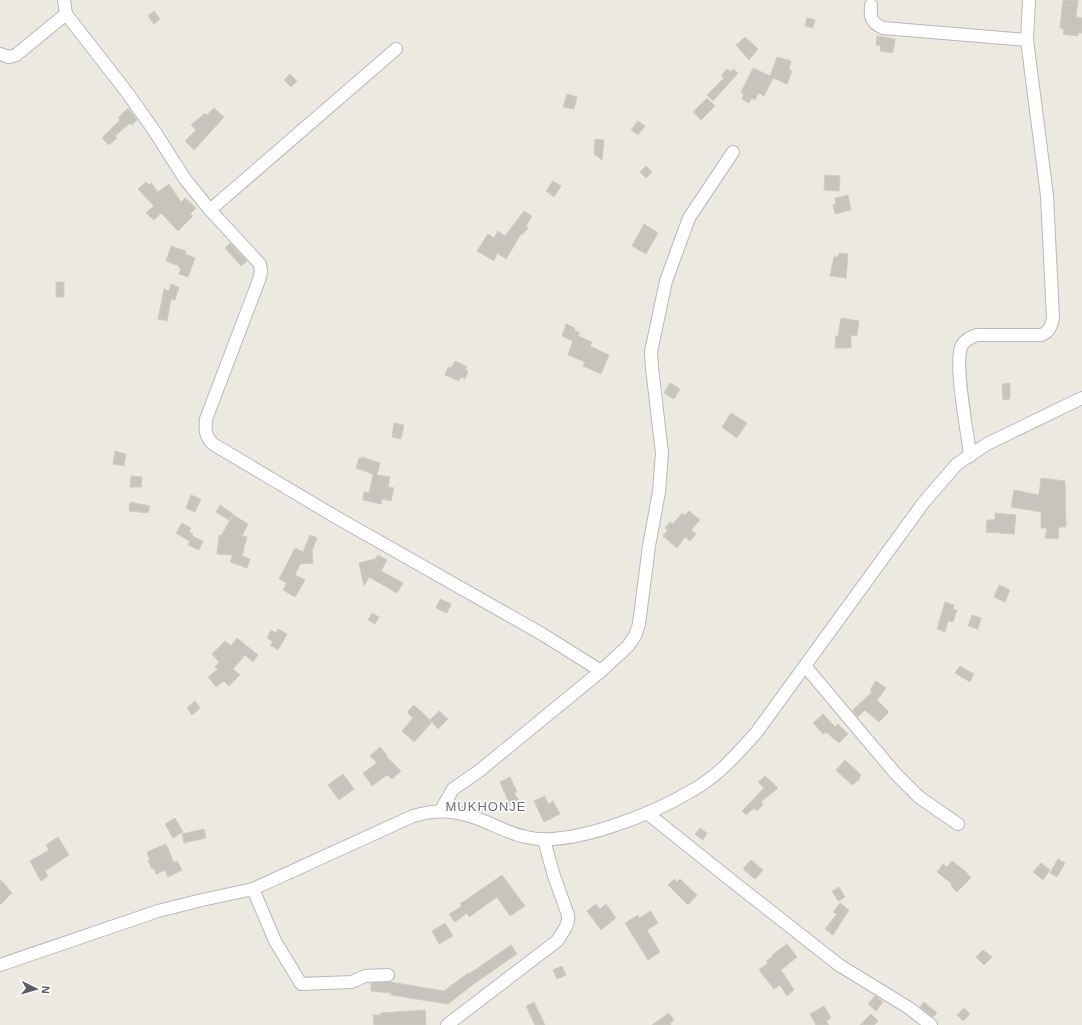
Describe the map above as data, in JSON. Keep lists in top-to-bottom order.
{
  "districts": ["MUKHONJE"],
  "north": "right"
}
